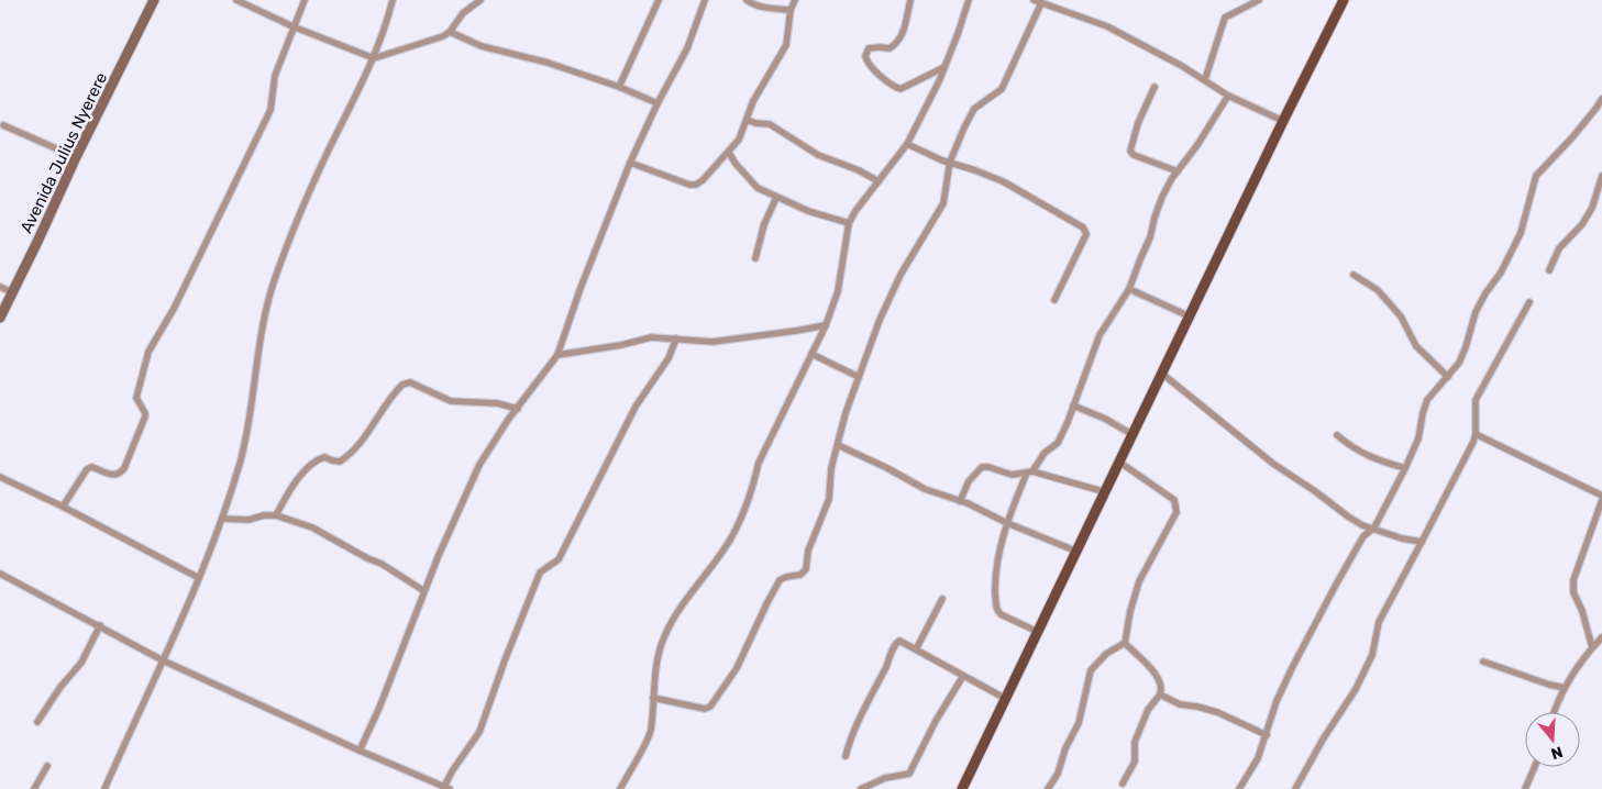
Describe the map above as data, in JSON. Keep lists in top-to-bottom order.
{
  "streets": {
    "street": ["Avenida Julius Nyerere"]
  },
  "north": "bottom"
}
